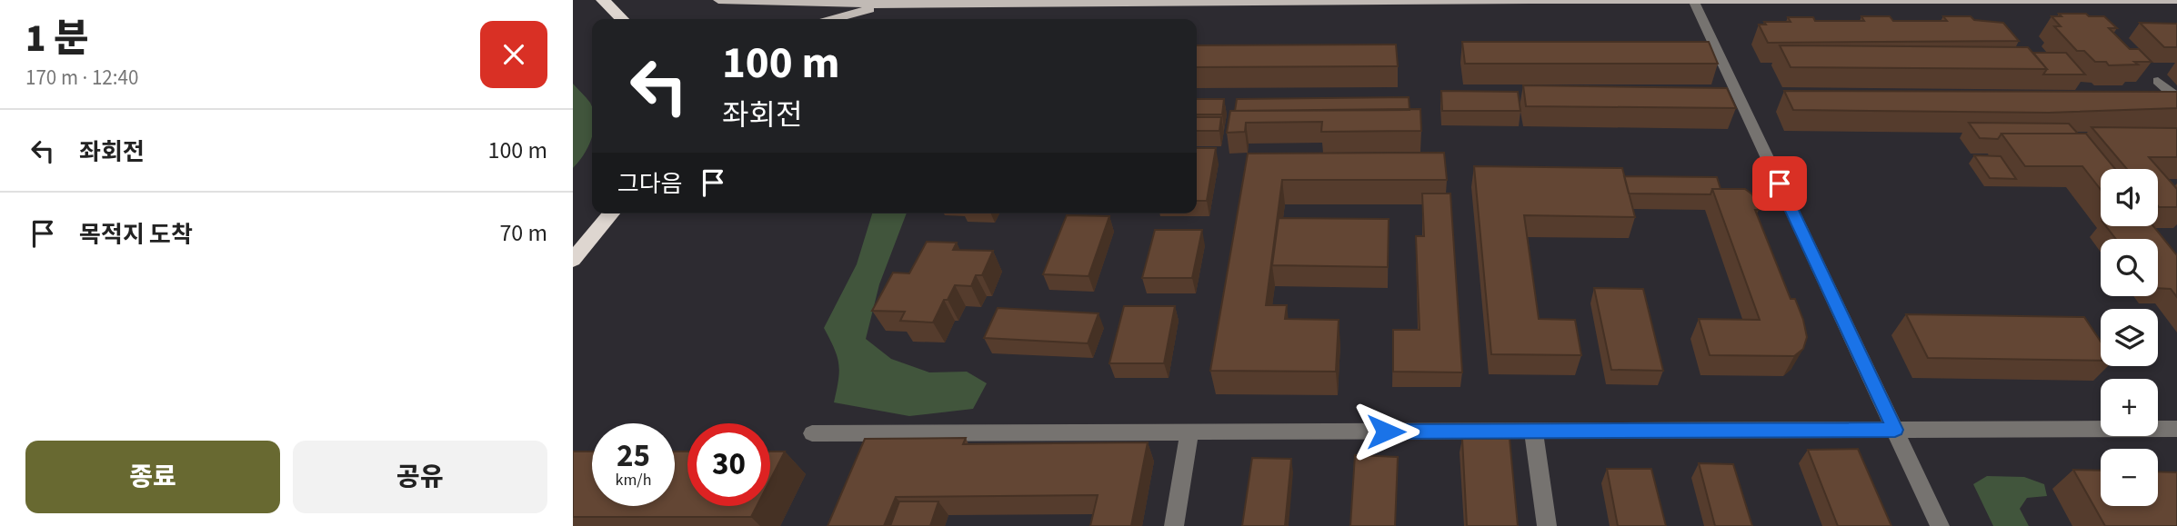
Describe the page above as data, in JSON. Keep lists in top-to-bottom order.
{
  "page": {
    "heading": ["1 분", "170 m · 12:40"],
    "turn": ["100 m", "좌회전"],
    "list": [
      {
        "name": "좌회전",
        "value": "100 m"
      },
      {
        "name": "목적지 도착",
        "value": "70 m"
      }
    ],
    "then": "그다음",
    "map_buttons": ["+", "−"],
    "speed": "25 km/h",
    "limit": "30",
    "buttons": ["종료", "공유"]
  }
}
